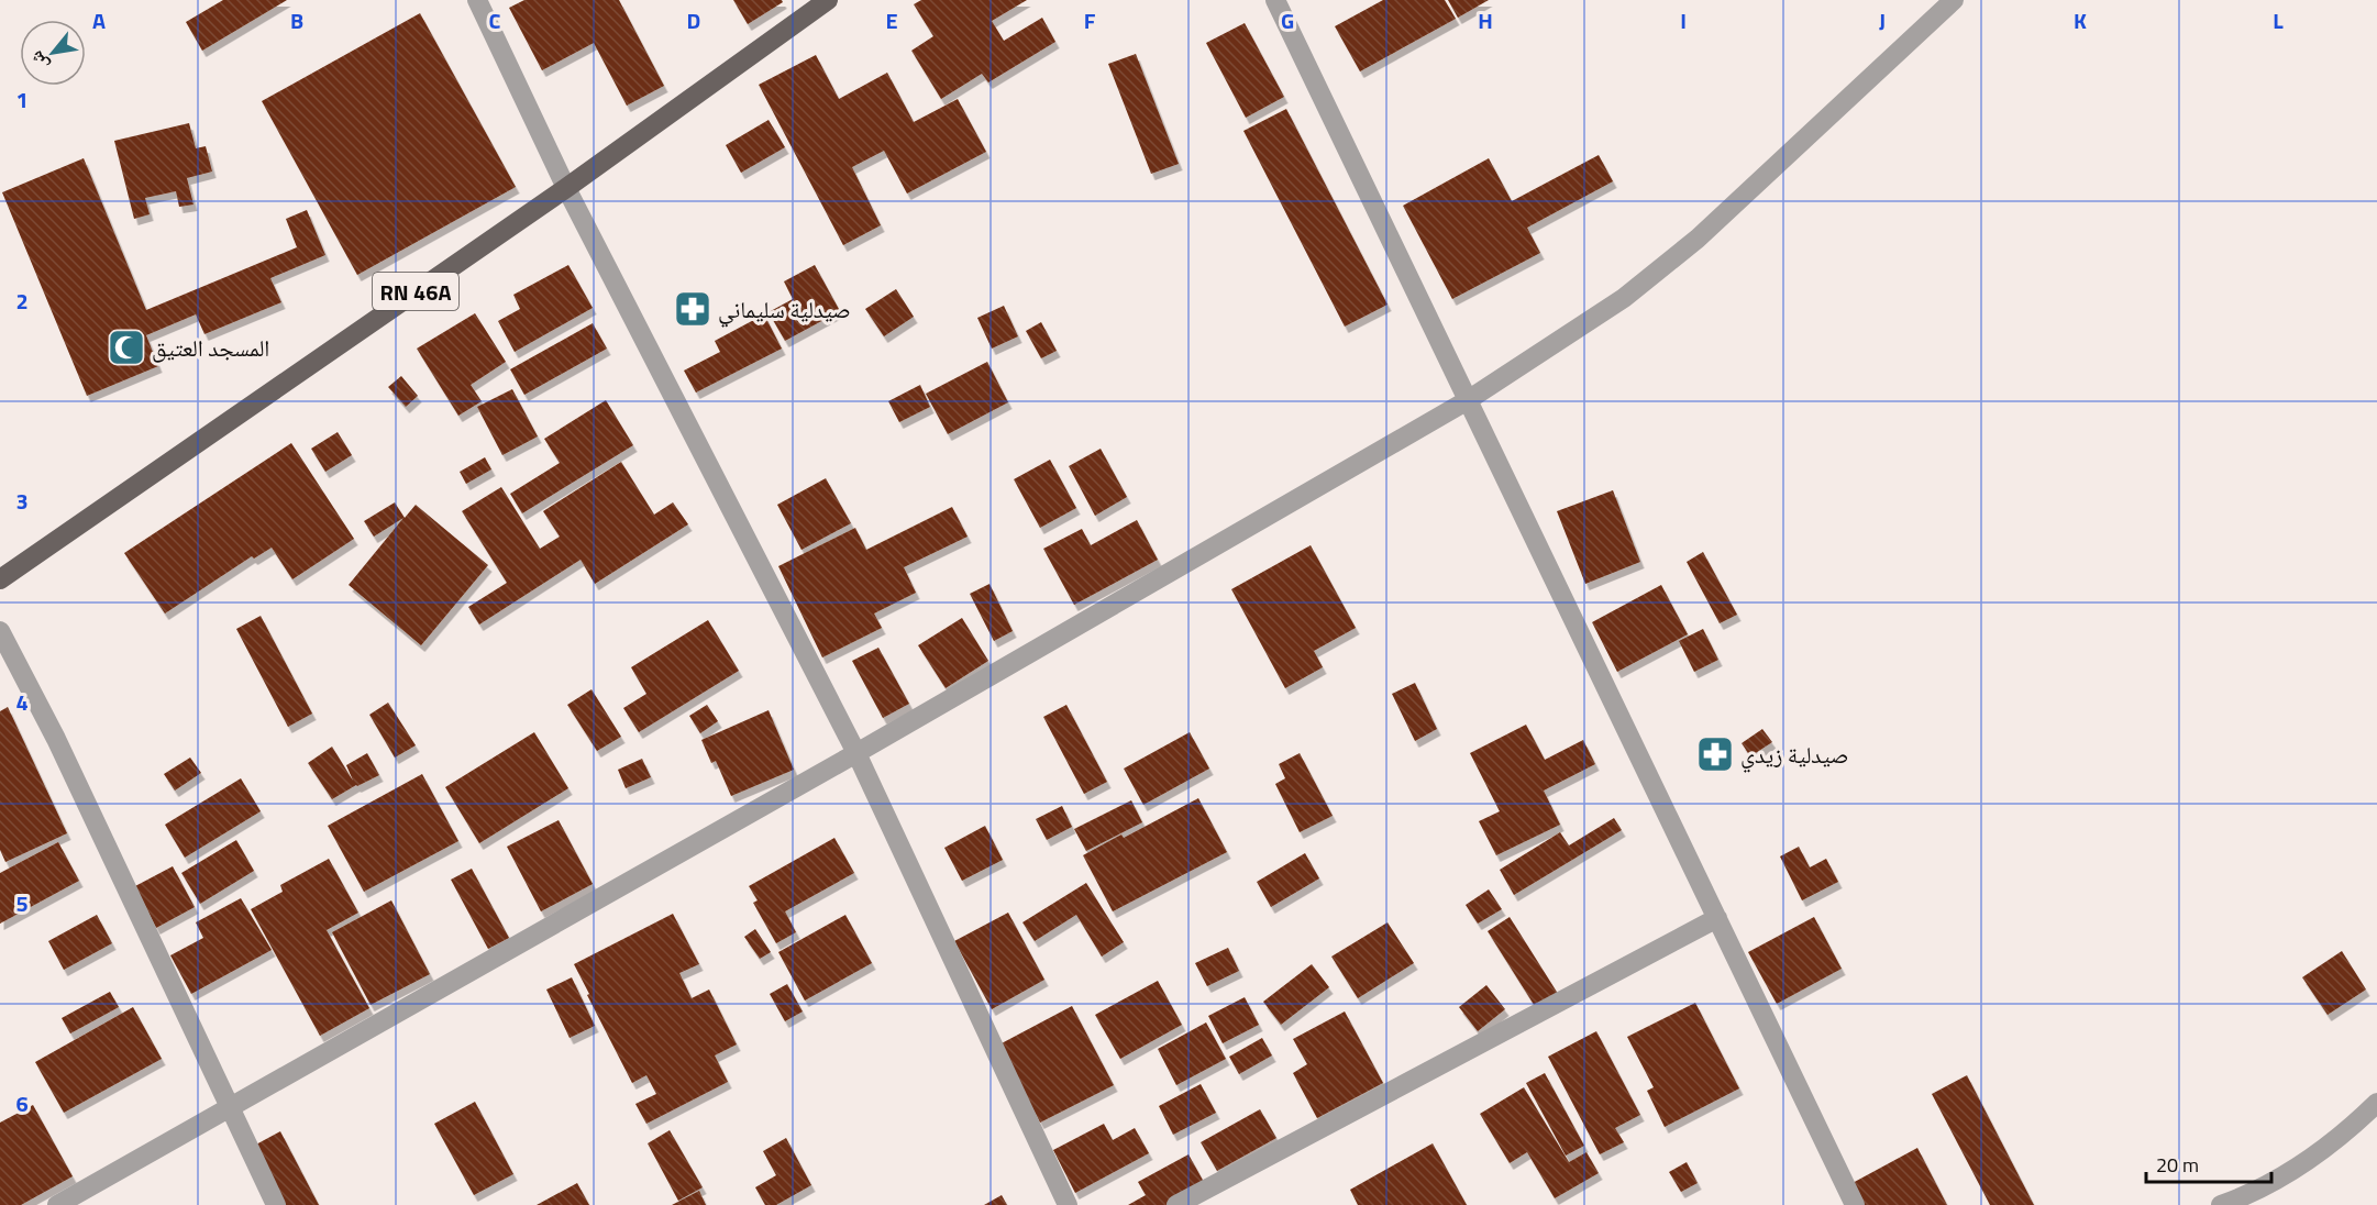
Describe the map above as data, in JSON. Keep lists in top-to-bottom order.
{
  "streets": {
    "main road": ["RN 46A"]
  },
  "places": {
    "pharmacy": ["صيدلية سليماني", "صيدلية زيدي"],
    "mosque": ["المسجد العتيق"]
  },
  "scale_bar": "20 m",
  "north": "bottom left",
  "grid": {
    "columns": [
      "A",
      "B",
      "C",
      "D",
      "E",
      "F",
      "G",
      "H",
      "I",
      "J",
      "K",
      "L"
    ],
    "rows": [
      "1",
      "2",
      "3",
      "4",
      "5",
      "6"
    ]
  }
}
